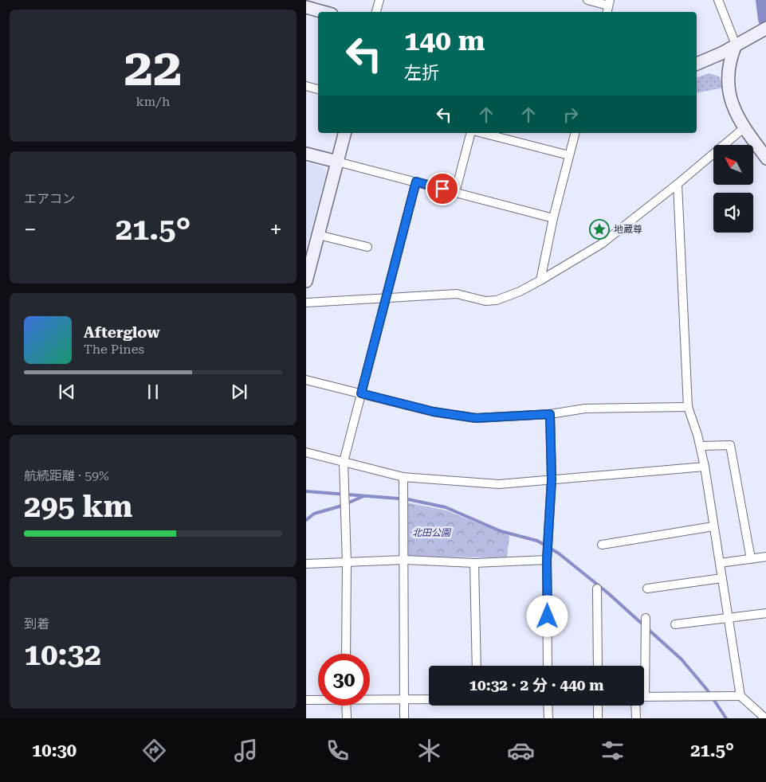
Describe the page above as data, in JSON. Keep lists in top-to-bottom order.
{
  "parks": ["北田公園"],
  "places": {
    "place": ["地蔵尊"]
  },
  "north": "top left",
  "page": {
    "tile": [
      ["22", "km/h"],
      "エアコン",
      ["航続距離 · 59%", "295 km"],
      ["到着", "10:32"]
    ],
    "turn": ["140 m", "左折"],
    "heat": ["−", "21.5°", "+"],
    "song": ["Afterglow", "The Pines"],
    "limit": "30",
    "trip": "10:32 · 2 分 · 440 m",
    "tabs": ["10:30", "21.5°"]
  }
}
